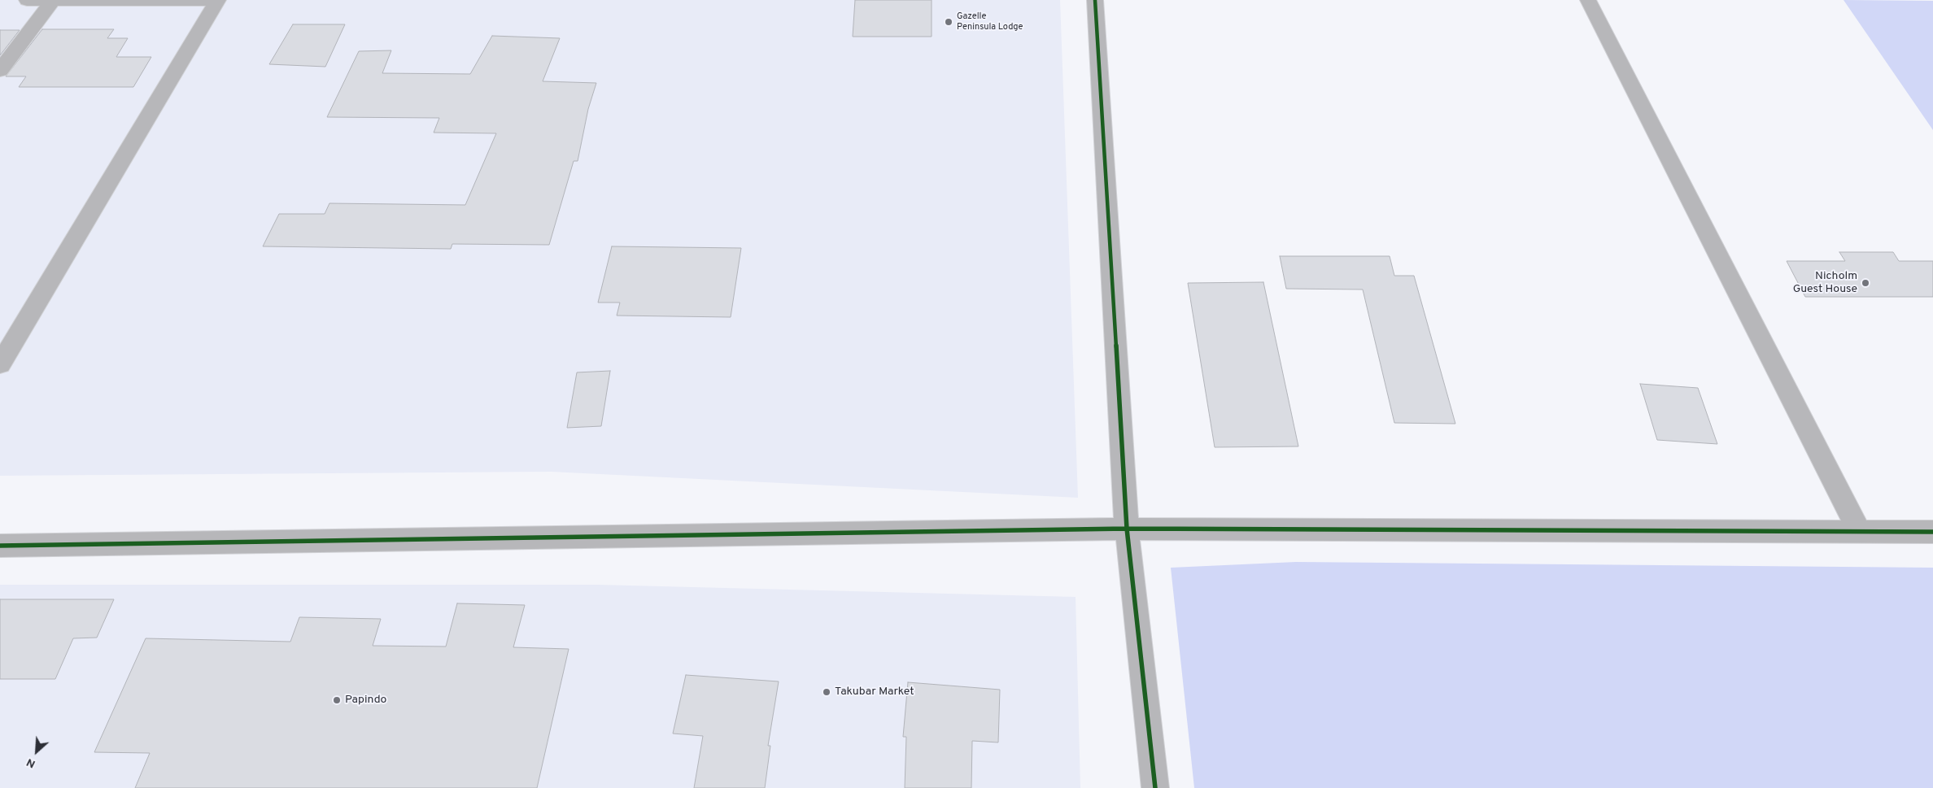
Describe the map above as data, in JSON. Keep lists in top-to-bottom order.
{
  "places": [
    "Gazelle Peninsula Lodge",
    "Nicholm Guest House",
    "Takubar Market",
    "Papindo"
  ],
  "north": "bottom left"
}
